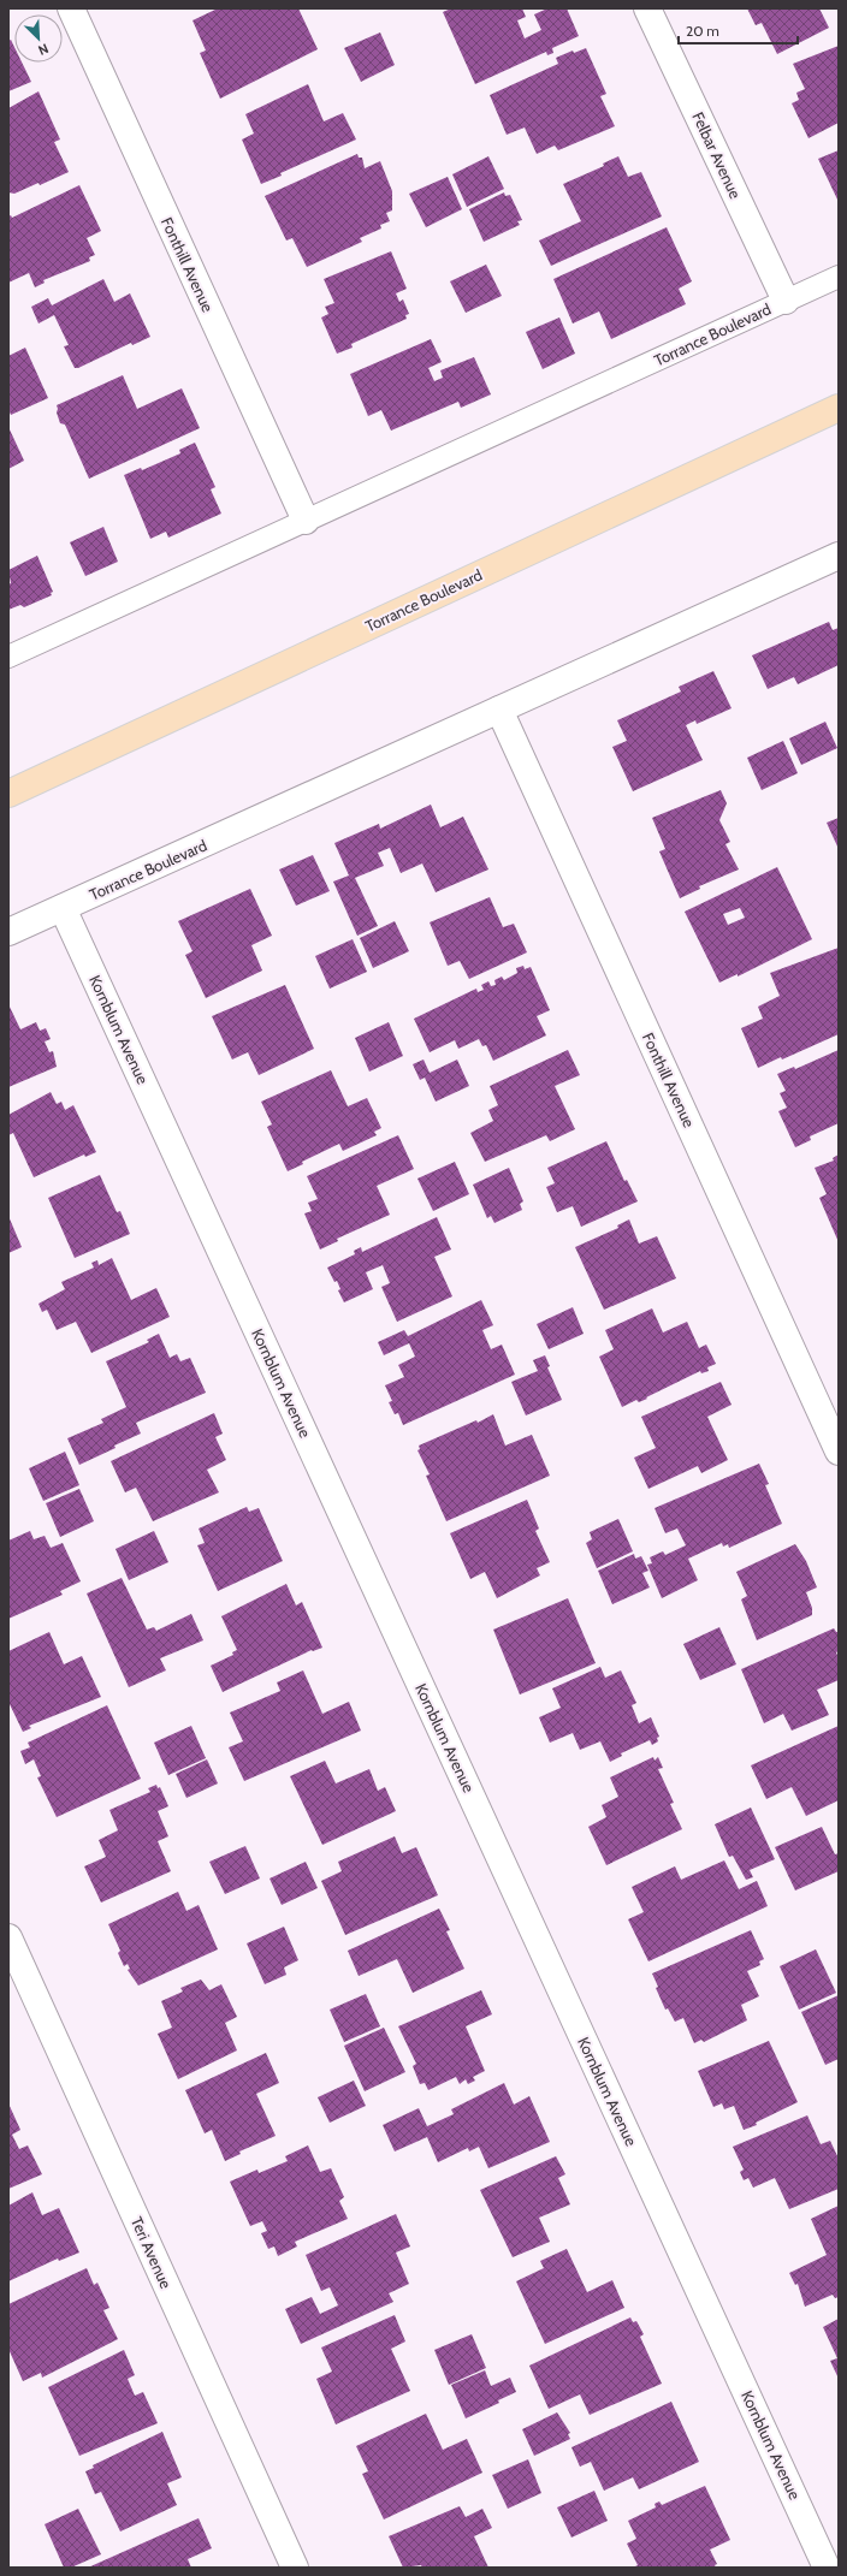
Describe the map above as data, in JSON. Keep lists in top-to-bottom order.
{
  "streets": {
    "main road": ["Torrance Boulevard"],
    "street": [
      "Felbar Avenue",
      "Fonthill Avenue",
      "Kornblum Avenue",
      "Teri Avenue"
    ]
  },
  "crossings": [
    ["Felbar Avenue", "Torrance Boulevard"],
    ["Fonthill Avenue", "Torrance Boulevard"],
    ["Torrance Boulevard", "Kornblum Avenue"]
  ],
  "scale_bar": "20 m",
  "north": "bottom right"
}
